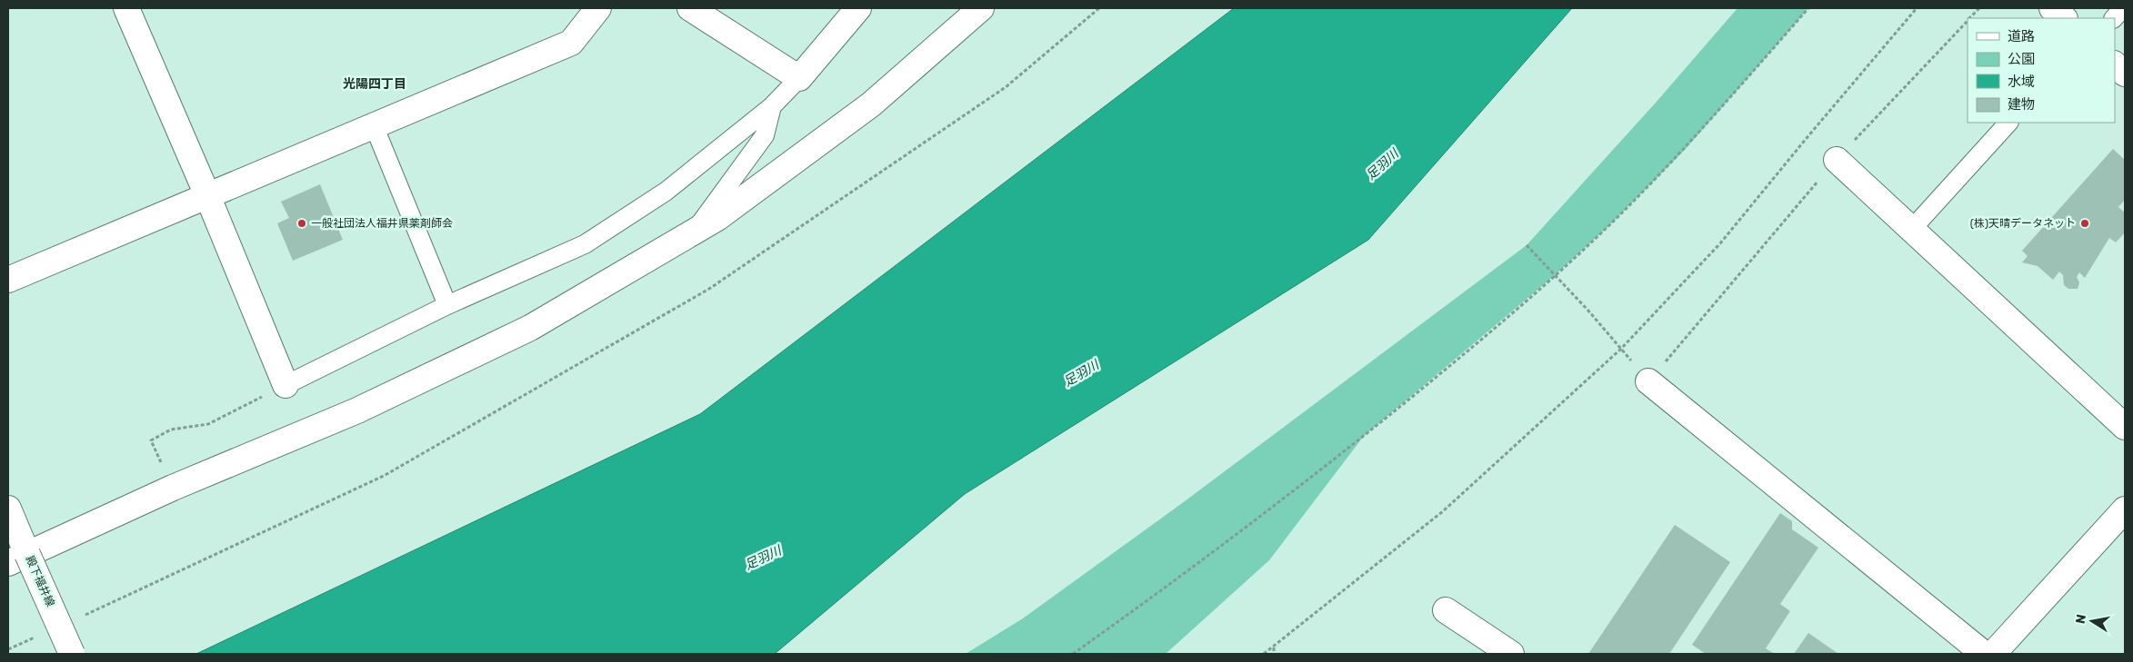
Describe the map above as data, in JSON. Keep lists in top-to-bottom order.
{
  "streets": {
    "street": ["殿下福井線"]
  },
  "districts": ["光陽四丁目"],
  "water": ["足羽川"],
  "places": ["一般社団法人福井県薬剤師会", "(株)天晴データネット"],
  "legend": [
    "道路",
    "公園",
    "水域",
    "建物"
  ],
  "north": "left"
}
